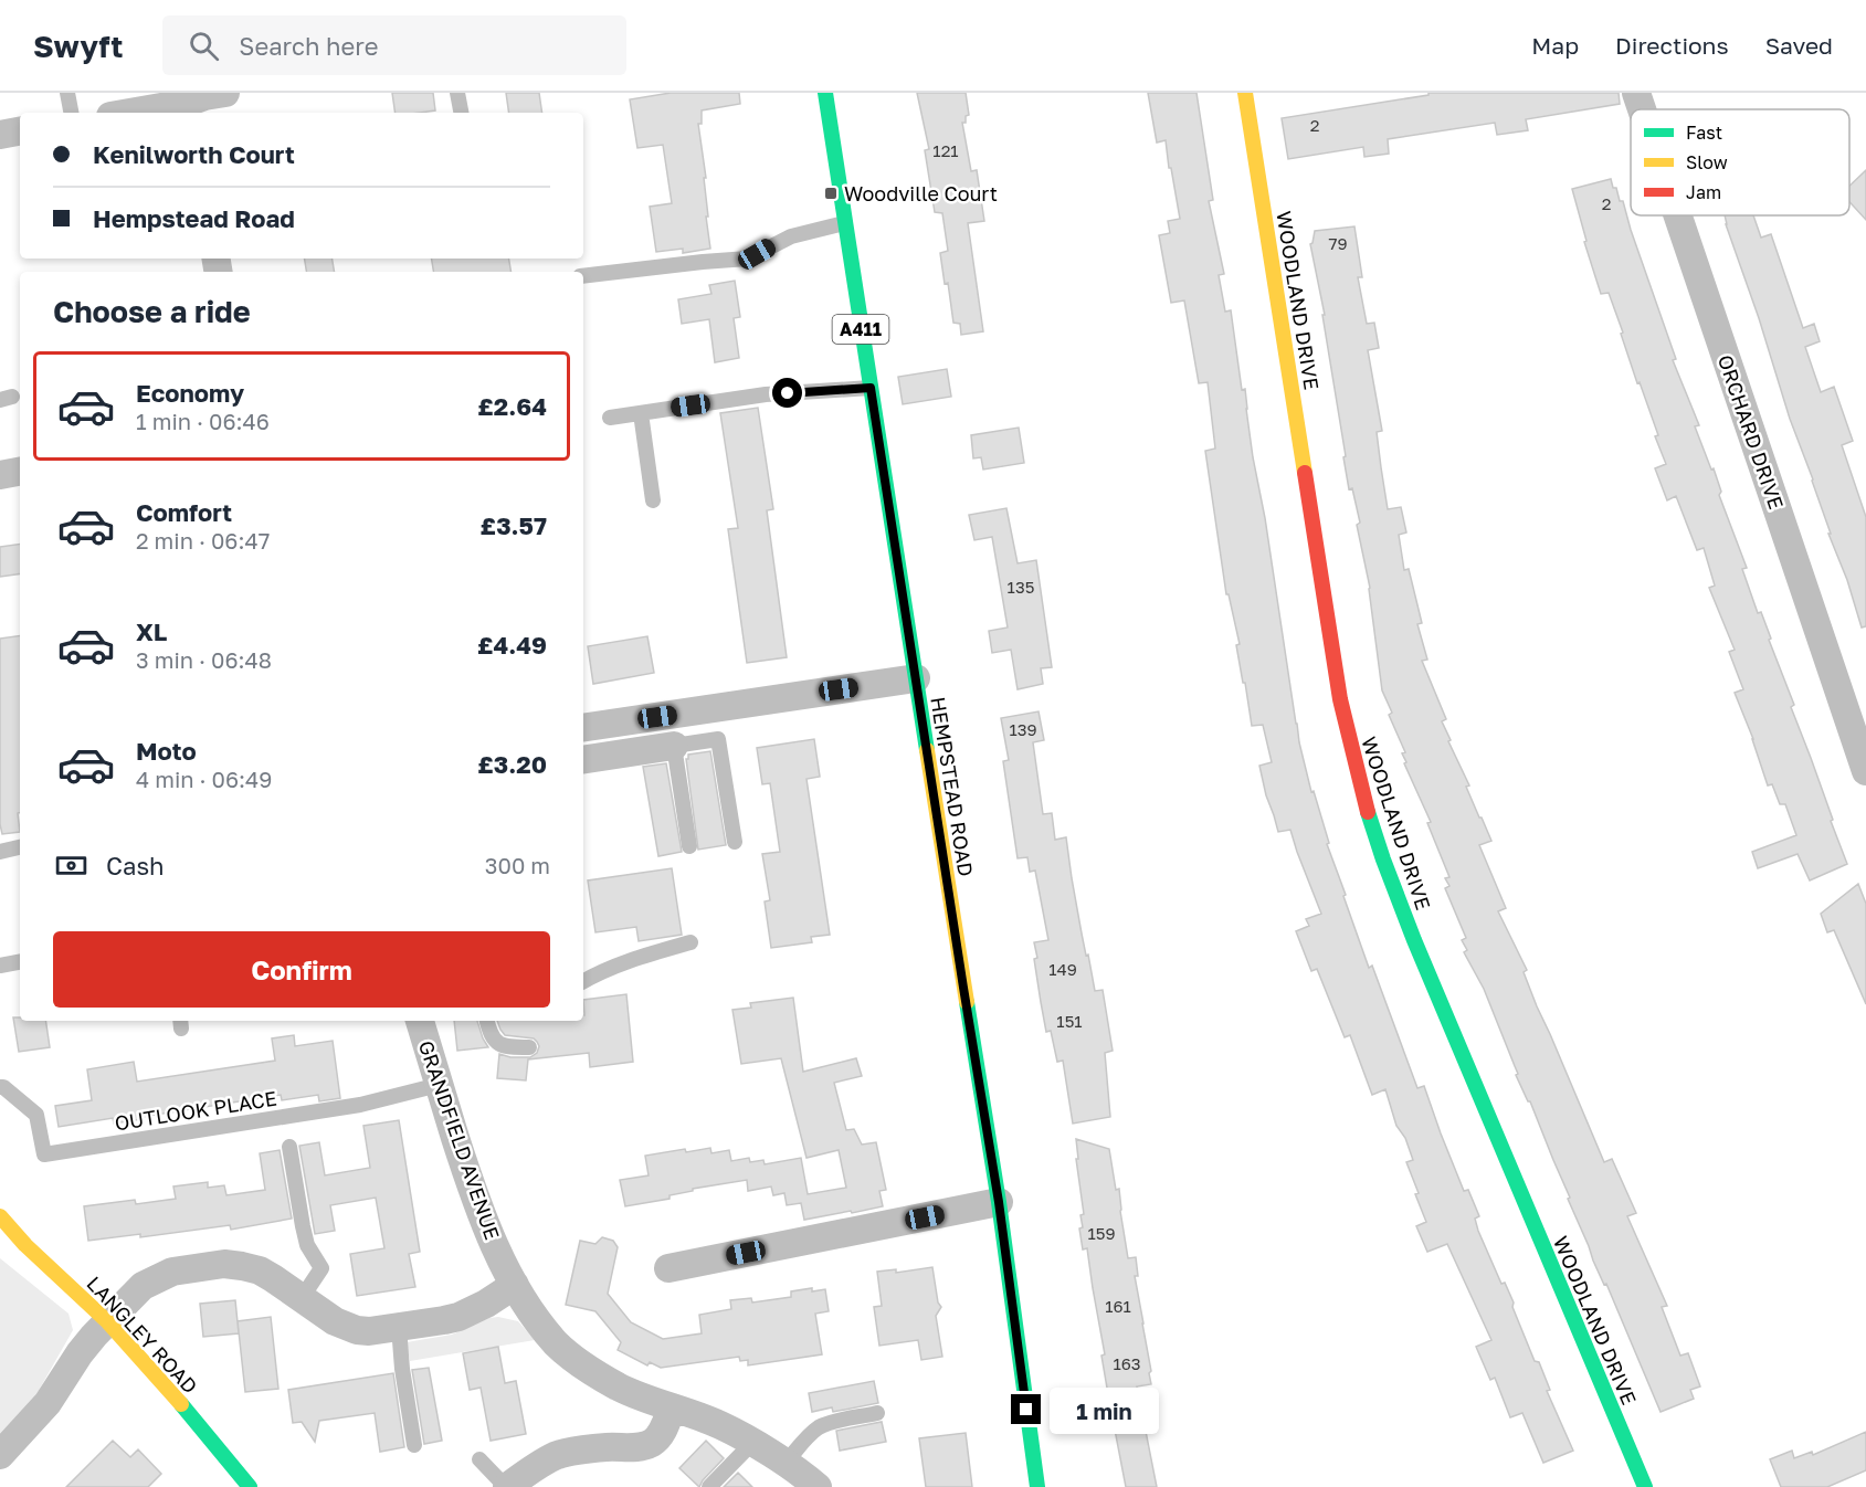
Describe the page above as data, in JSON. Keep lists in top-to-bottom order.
{
  "streets": {
    "street": [
      "WOODLAND DRIVE",
      "A411",
      "ORCHARD DRIVE",
      "HEMPSTEAD ROAD",
      "GRANDFIELD AVENUE",
      "LANGLEY ROAD"
    ],
    "lane": ["OUTLOOK PLACE"]
  },
  "crossings": [
    ["OUTLOOK PLACE", "GRANDFIELD AVENUE"]
  ],
  "places": {
    "transit": ["Woodville Court"]
  },
  "house_numbers": [
    "2",
    "121",
    "2",
    "79",
    "135",
    "139",
    "149",
    "151",
    "159",
    "161",
    "163"
  ],
  "legend": ["Fast", "Slow", "Jam"],
  "page": {
    "header": "Swyft",
    "search": "Search here",
    "nav": ["Map", "Directions", "Saved"],
    "banner": ["Kenilworth Court", "Hempstead Road"],
    "heading": "Choose a ride",
    "list": [
      {
        "name": "Economy",
        "note": "1 min · 06:46",
        "value": "£2.64"
      },
      {
        "name": "Comfort",
        "note": "2 min · 06:47",
        "value": "£3.57"
      },
      {
        "name": "XL",
        "note": "3 min · 06:48",
        "value": "£4.49"
      },
      {
        "name": "Moto",
        "note": "4 min · 06:49",
        "value": "£3.20"
      }
    ],
    "pay": ["Cash", "300 m"],
    "buttons": "Confirm",
    "bubble": "1 min"
  }
}
